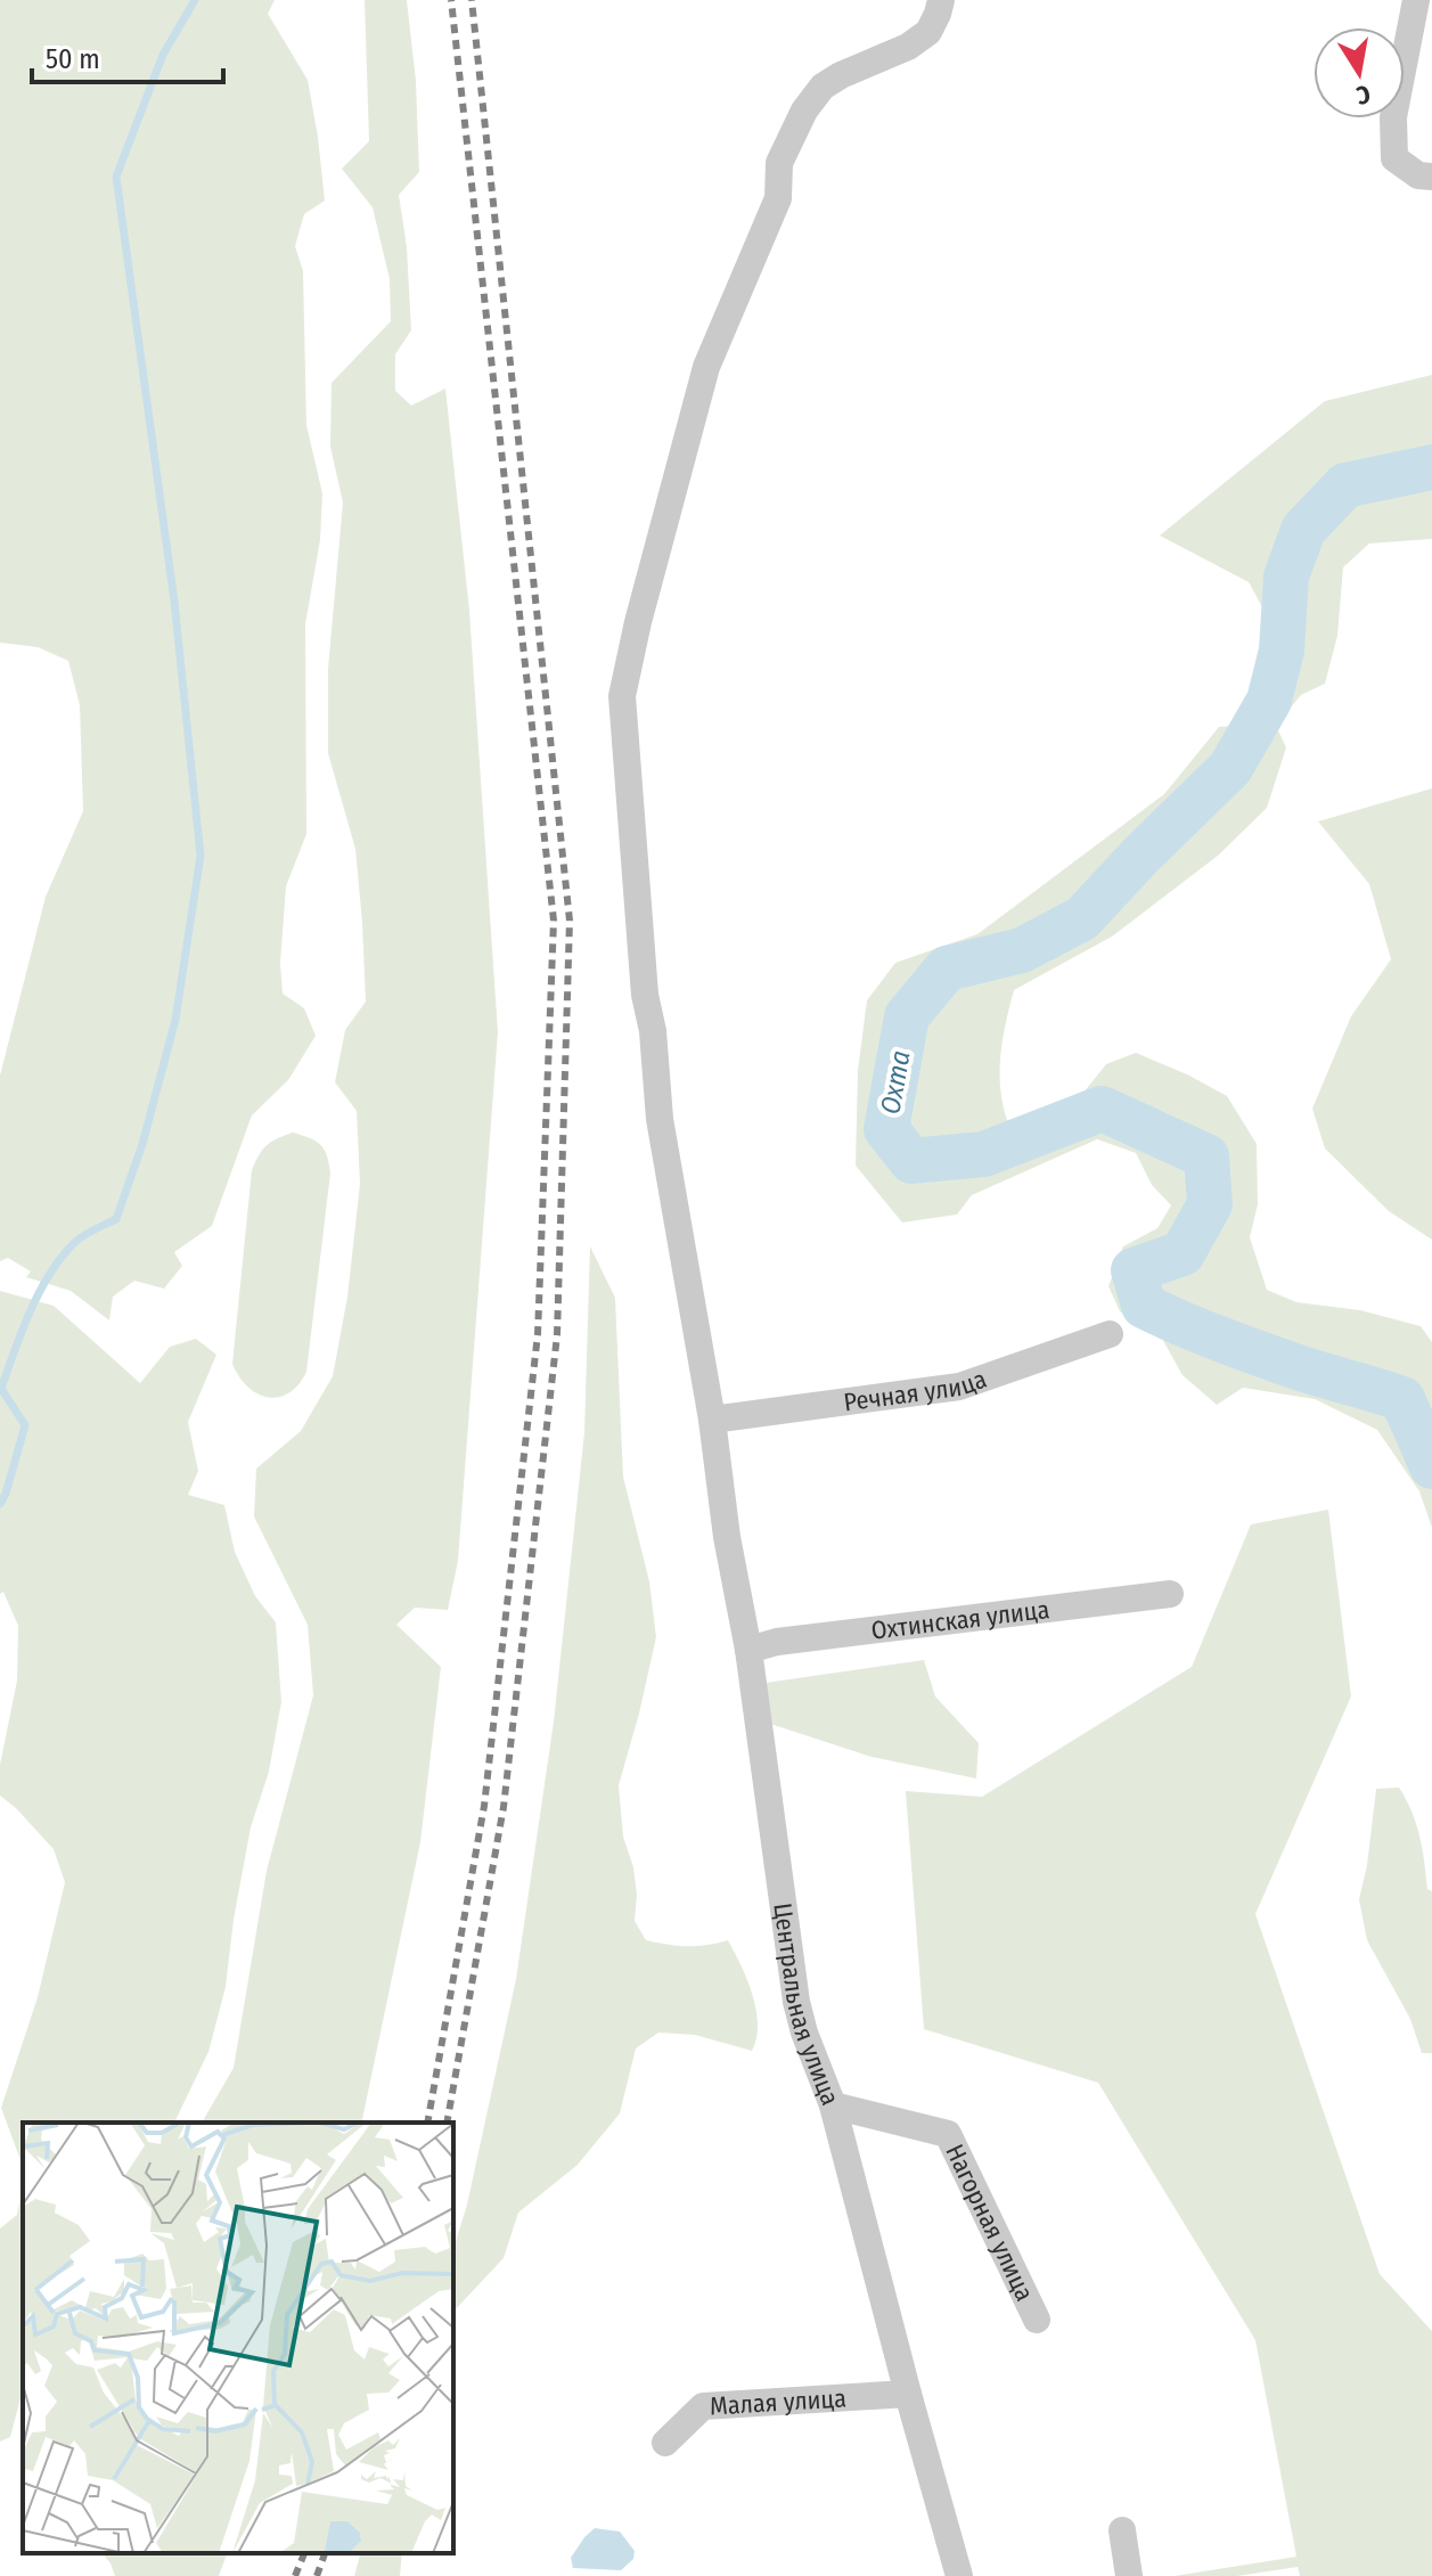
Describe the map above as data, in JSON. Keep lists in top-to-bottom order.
{
  "streets": {
    "street": [
      "Речная улица",
      "Охтинская улица",
      "Центральная улица",
      "Нагорная улица",
      "Малая улица"
    ]
  },
  "crossings": [
    ["Речная улица", "Центральная улица"],
    ["Охтинская улица", "Центральная улица"],
    ["Центральная улица", "Нагорная улица"],
    ["Центральная улица", "Малая улица"]
  ],
  "water": ["Охта"],
  "scale_bar": "50 m",
  "north": "bottom"
}
